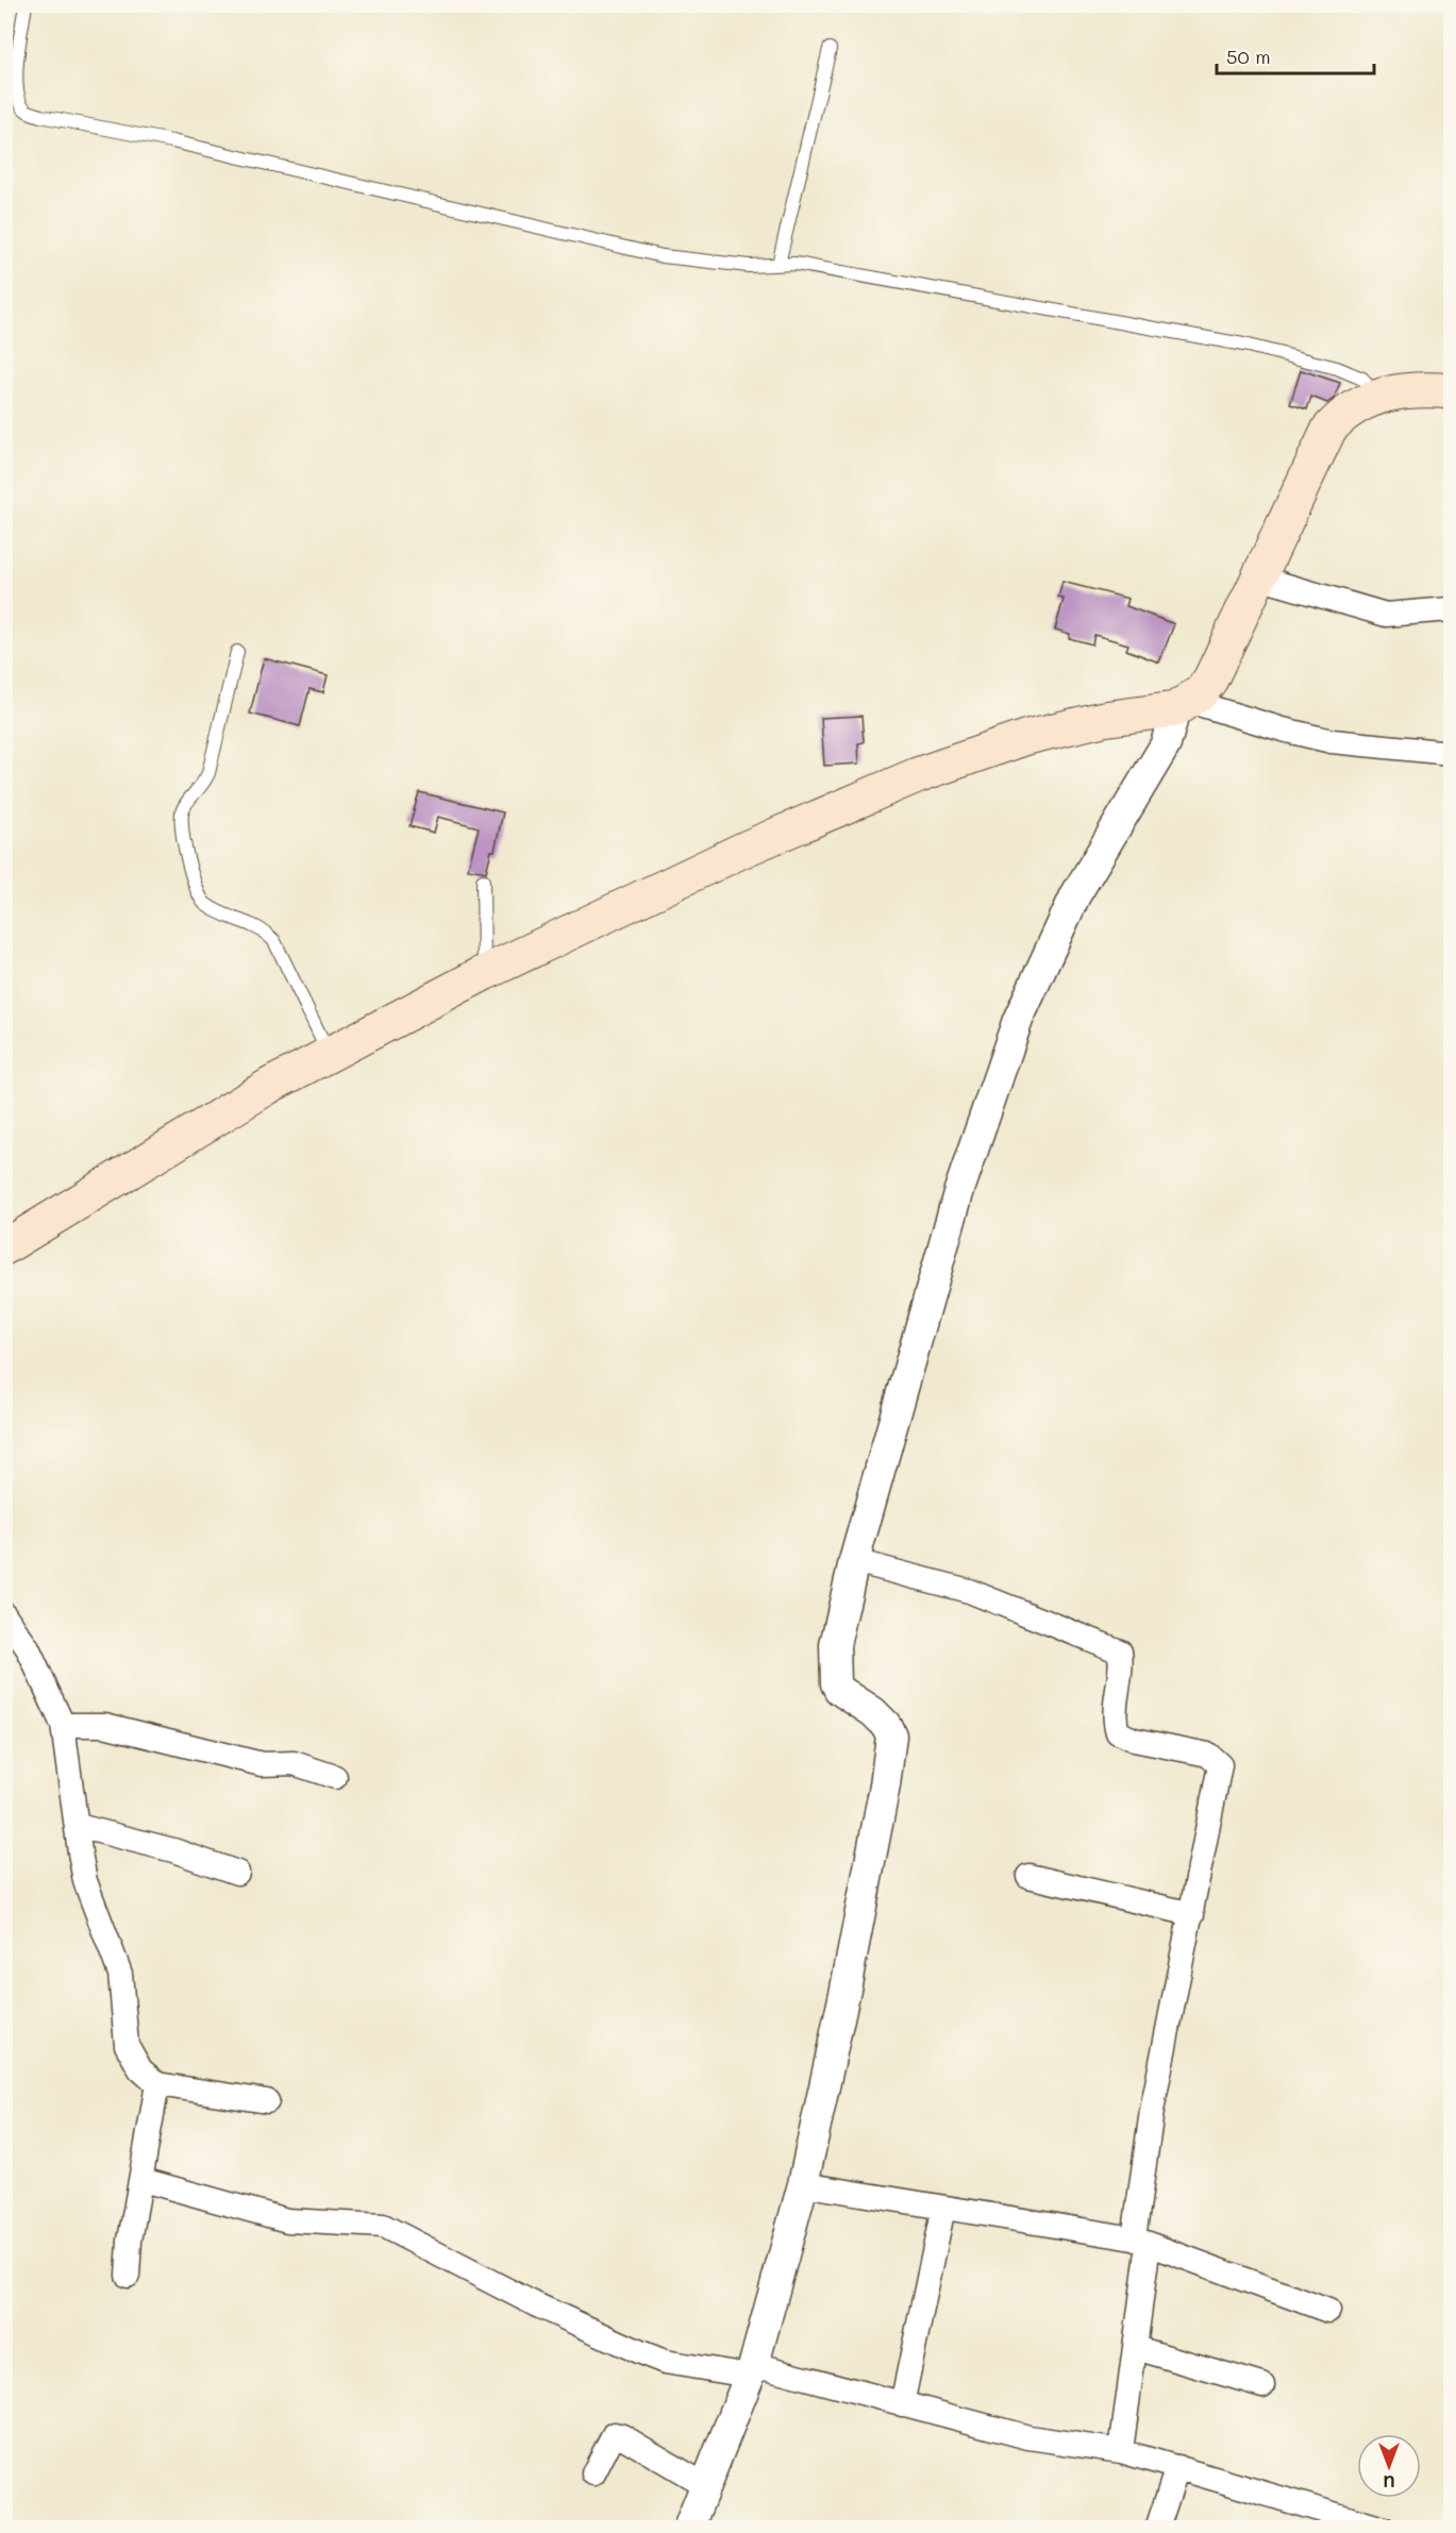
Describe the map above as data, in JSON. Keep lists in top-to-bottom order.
{
  "scale_bar": "50 m",
  "north": "bottom"
}
